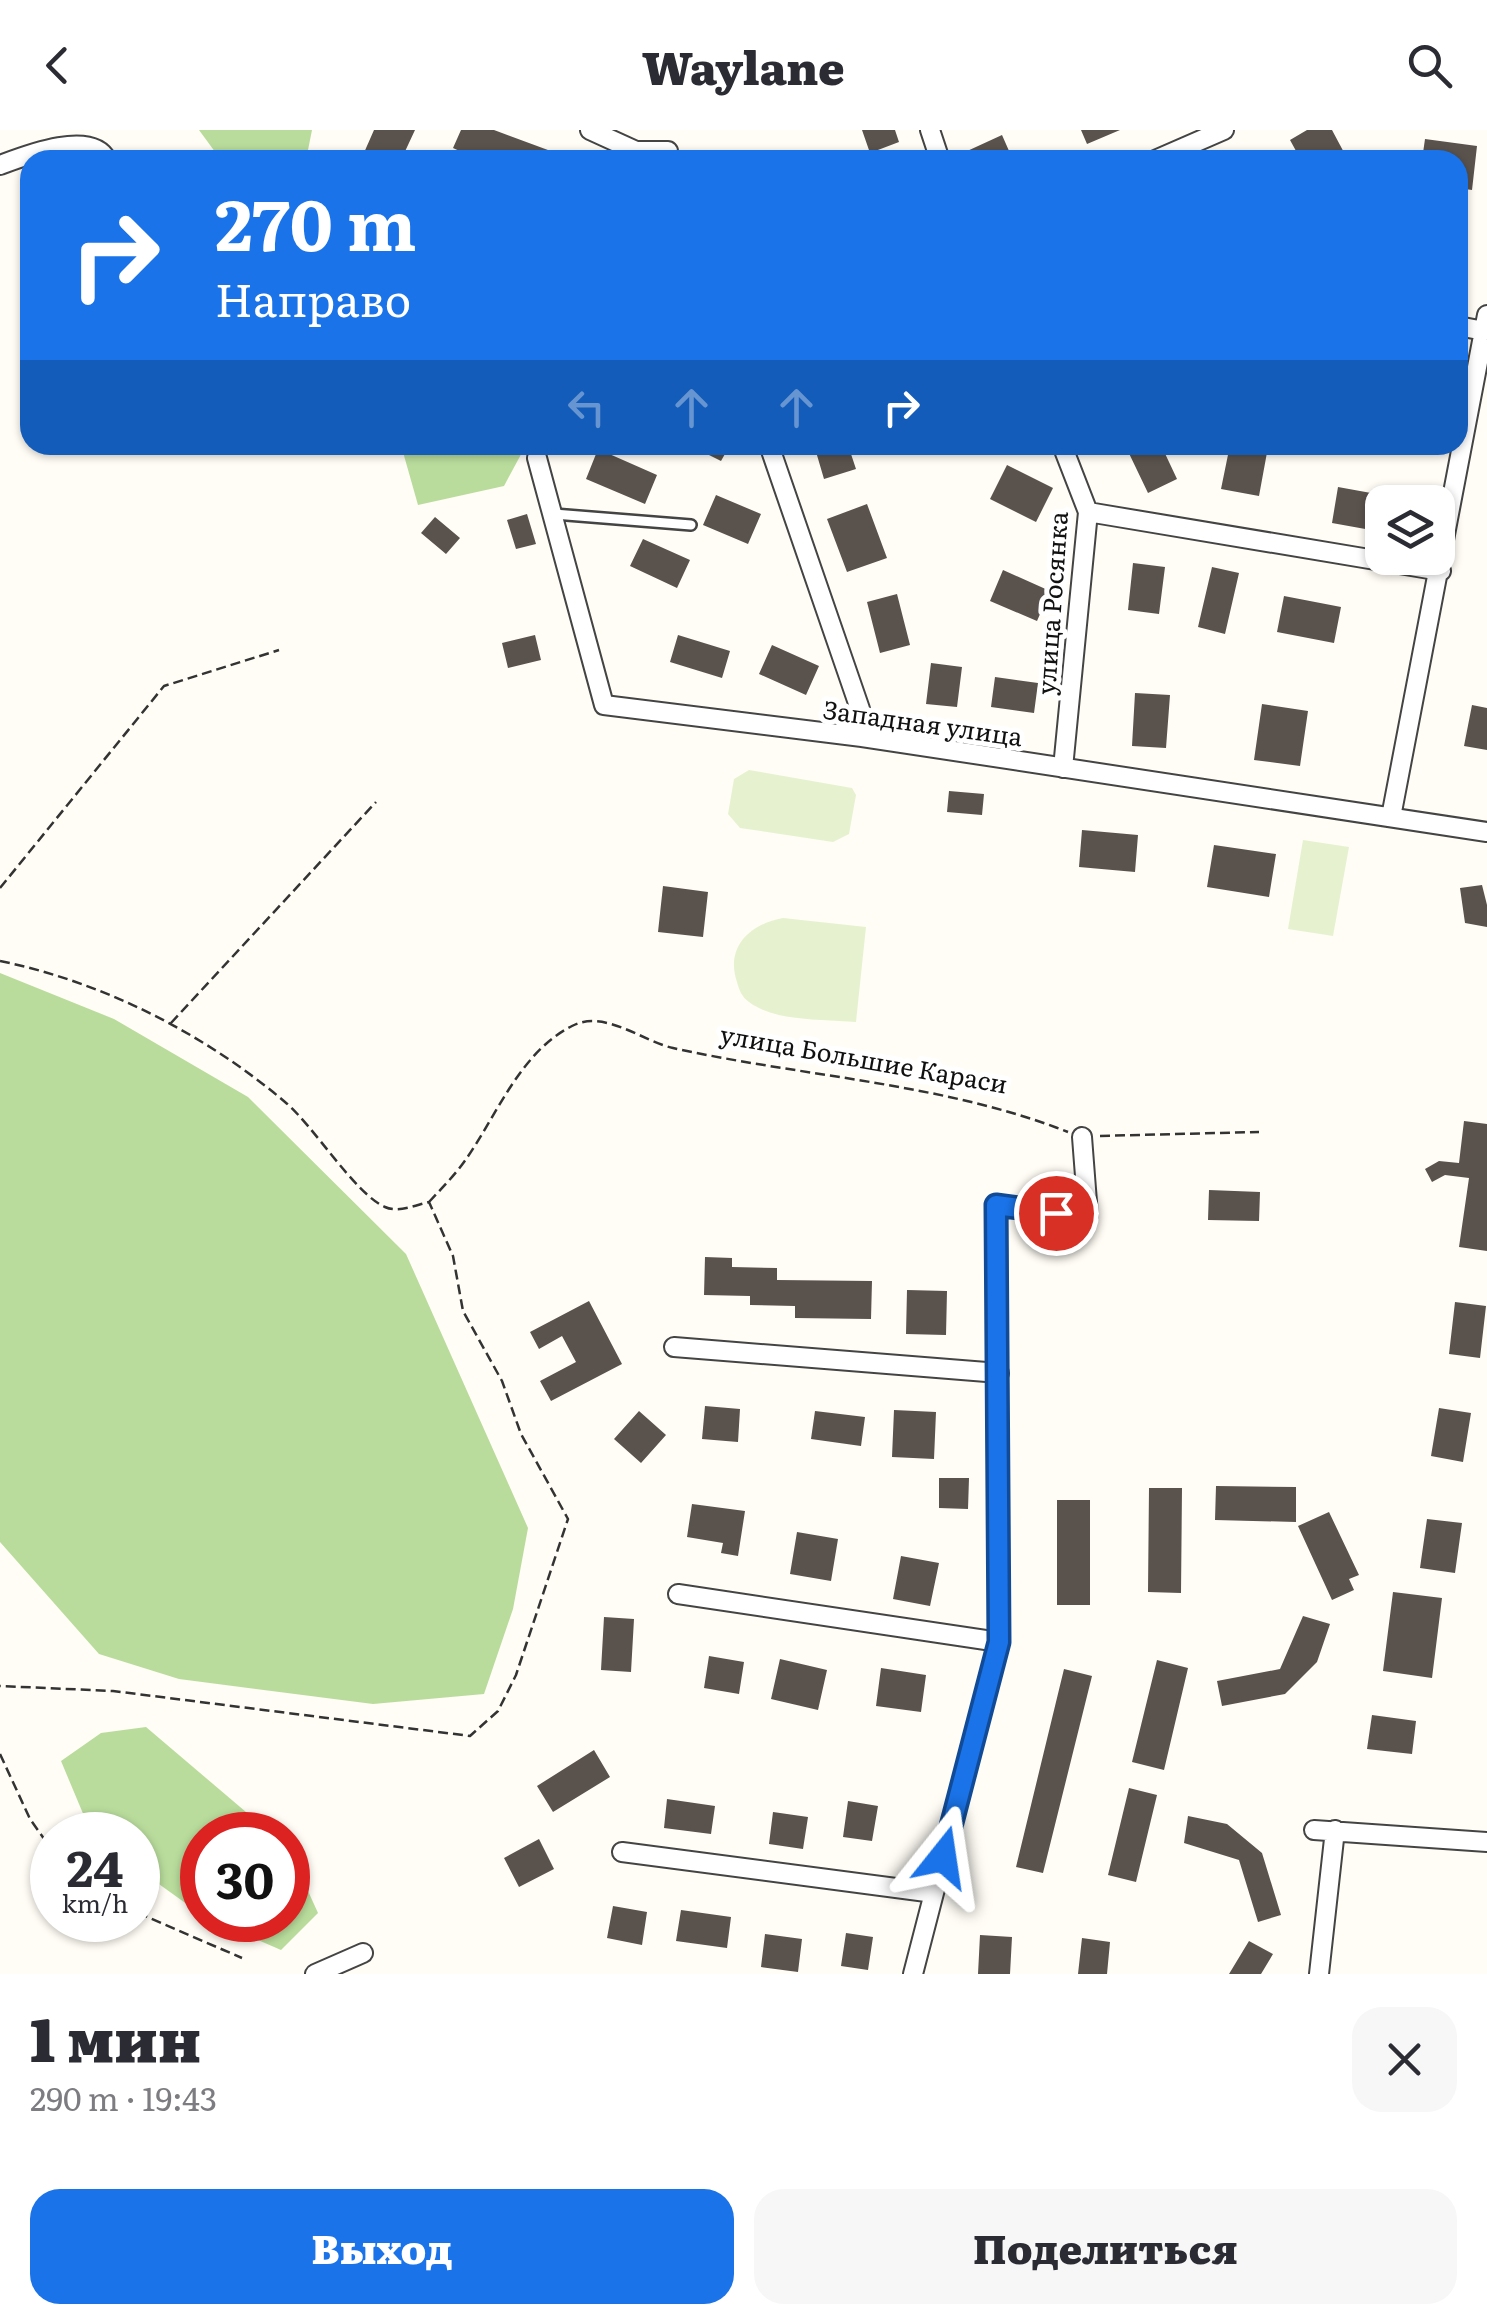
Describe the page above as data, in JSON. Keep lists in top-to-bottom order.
{
  "streets": {
    "street": ["улица Росянка", "Западная улица"],
    "path": ["улица Большие Караси"]
  },
  "crossings": [
    ["улица Росянка", "Западная улица"]
  ],
  "page": {
    "header": "Waylane",
    "turn": ["270 m", "Направо"],
    "speed": "24 km/h",
    "limit": "30",
    "heading": ["1 мин", "290 m · 19:43"],
    "buttons": ["Выход", "Поделиться"]
  }
}
